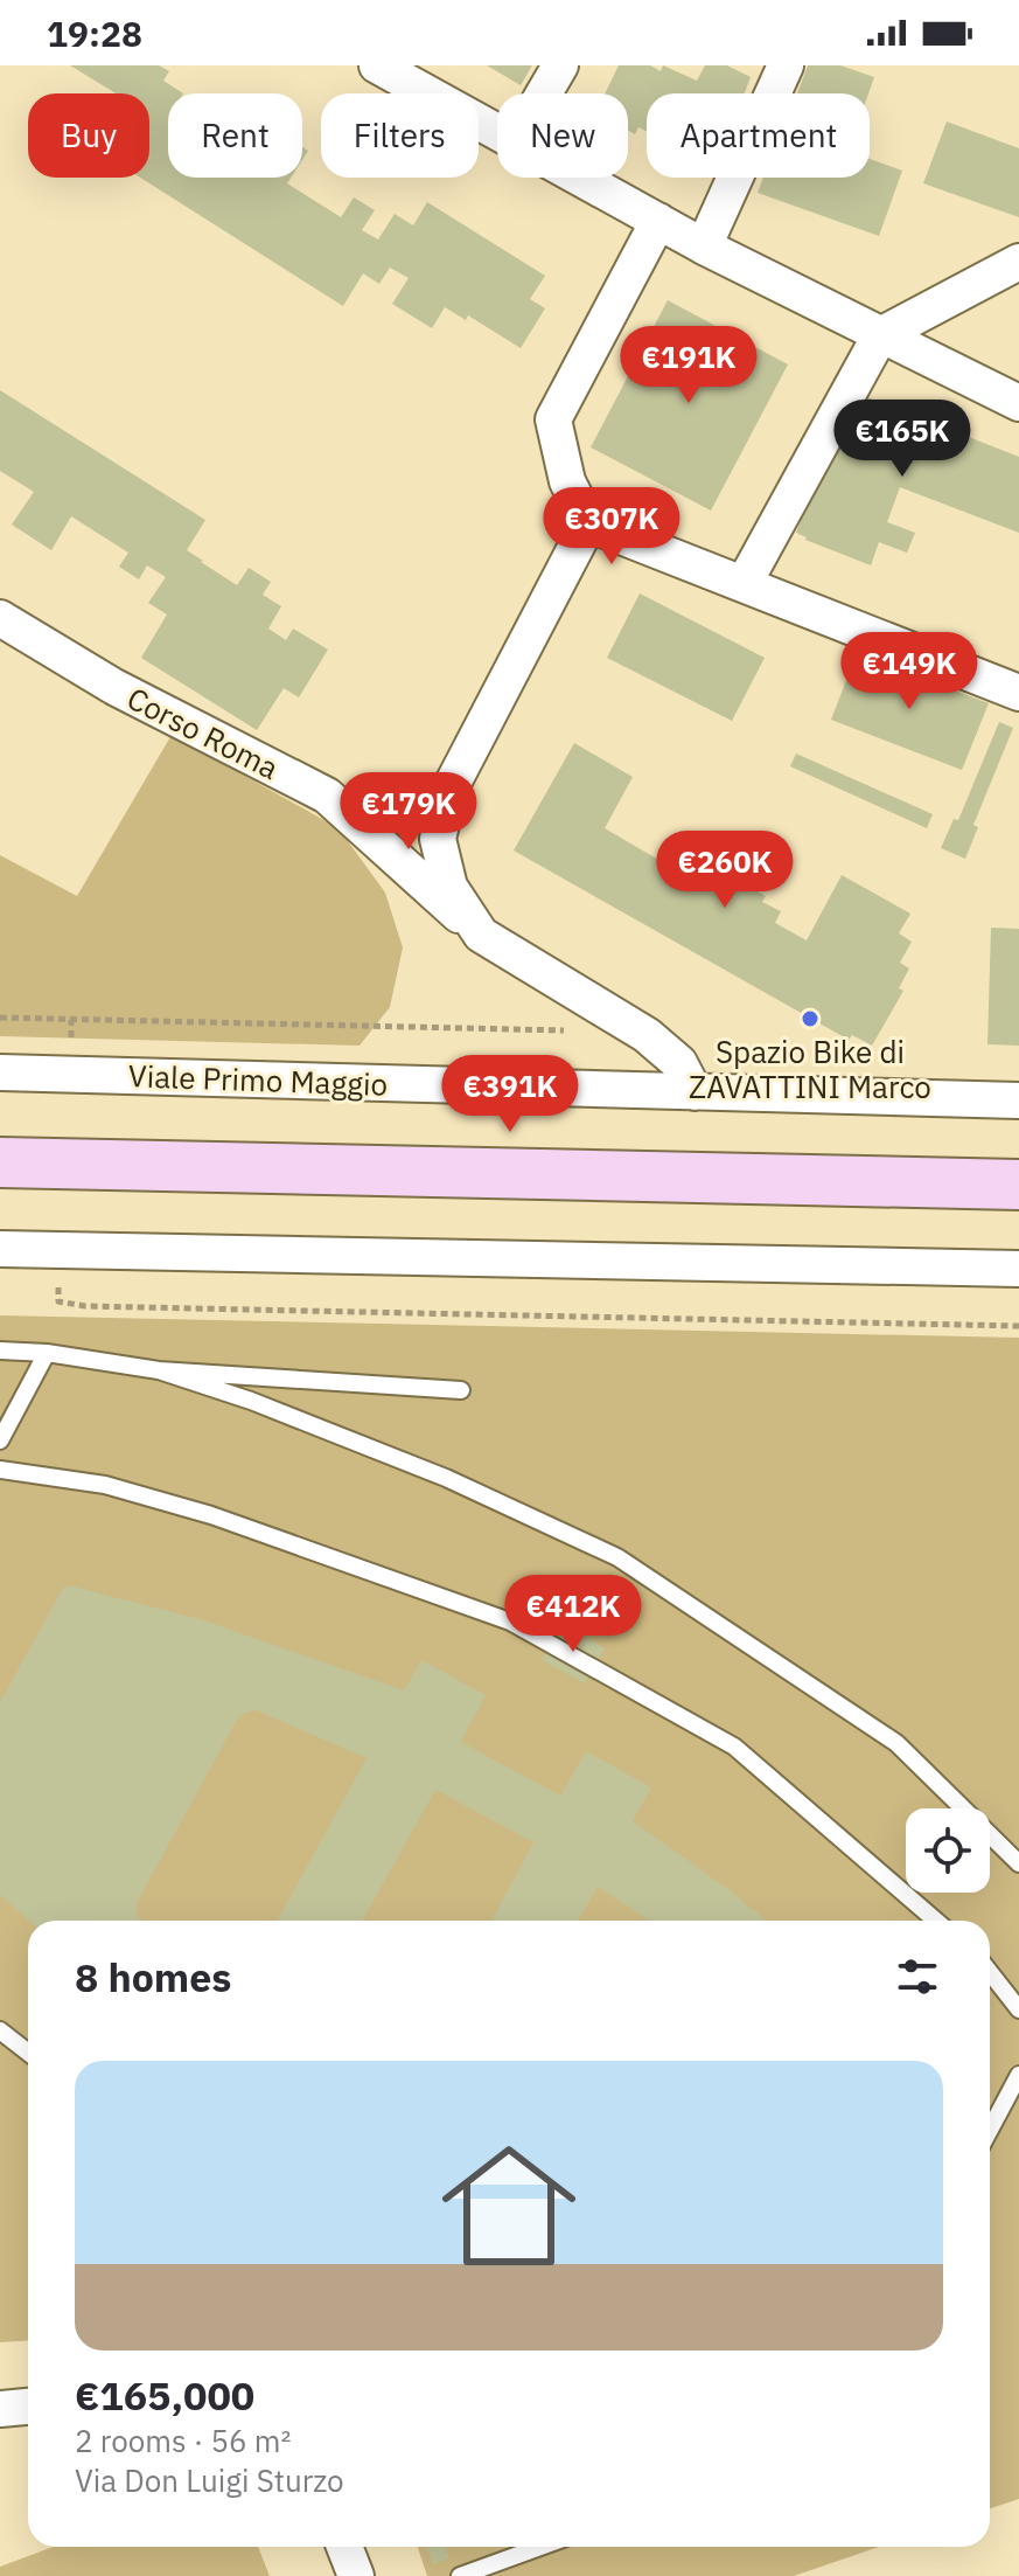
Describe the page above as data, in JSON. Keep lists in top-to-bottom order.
{
  "streets": {
    "street": ["Corso Roma", "Viale Primo Maggio"]
  },
  "places": ["Spazio Bike di ZAVATTINI Marco"],
  "page": {
    "status": "19:28",
    "chip": [
      "Buy",
      "Rent",
      "Filters",
      "New",
      "Apartment"
    ],
    "price": [
      "€191K",
      "€165K",
      "€307K",
      "€149K",
      "€179K",
      "€260K",
      "€391K",
      "€412K"
    ],
    "heading": "8 homes",
    "list": [
      {
        "name": "€165,000",
        "note": "2 rooms · 56 m² · Via Don Luigi Sturzo"
      }
    ]
  }
}
